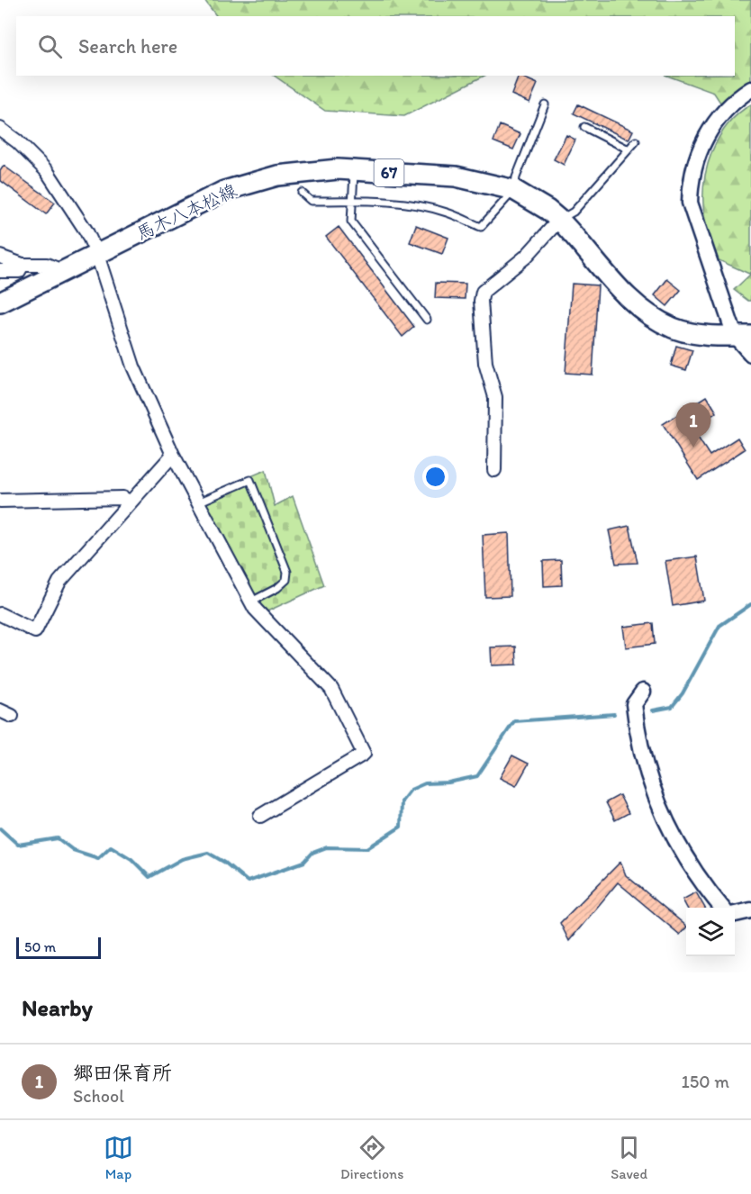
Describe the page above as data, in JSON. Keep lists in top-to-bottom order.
{
  "streets": {
    "main road": ["67", "馬木八本松線"]
  },
  "scale_bar": "50 m",
  "page": {
    "search": "Search here",
    "pins": "1",
    "scale": "50 m",
    "heading": "Nearby",
    "list": [
      {
        "mark": "1",
        "name": "郷田保育所",
        "note": "School",
        "value": "150 m"
      }
    ],
    "nav": ["Map", "Directions", "Saved"]
  }
}
